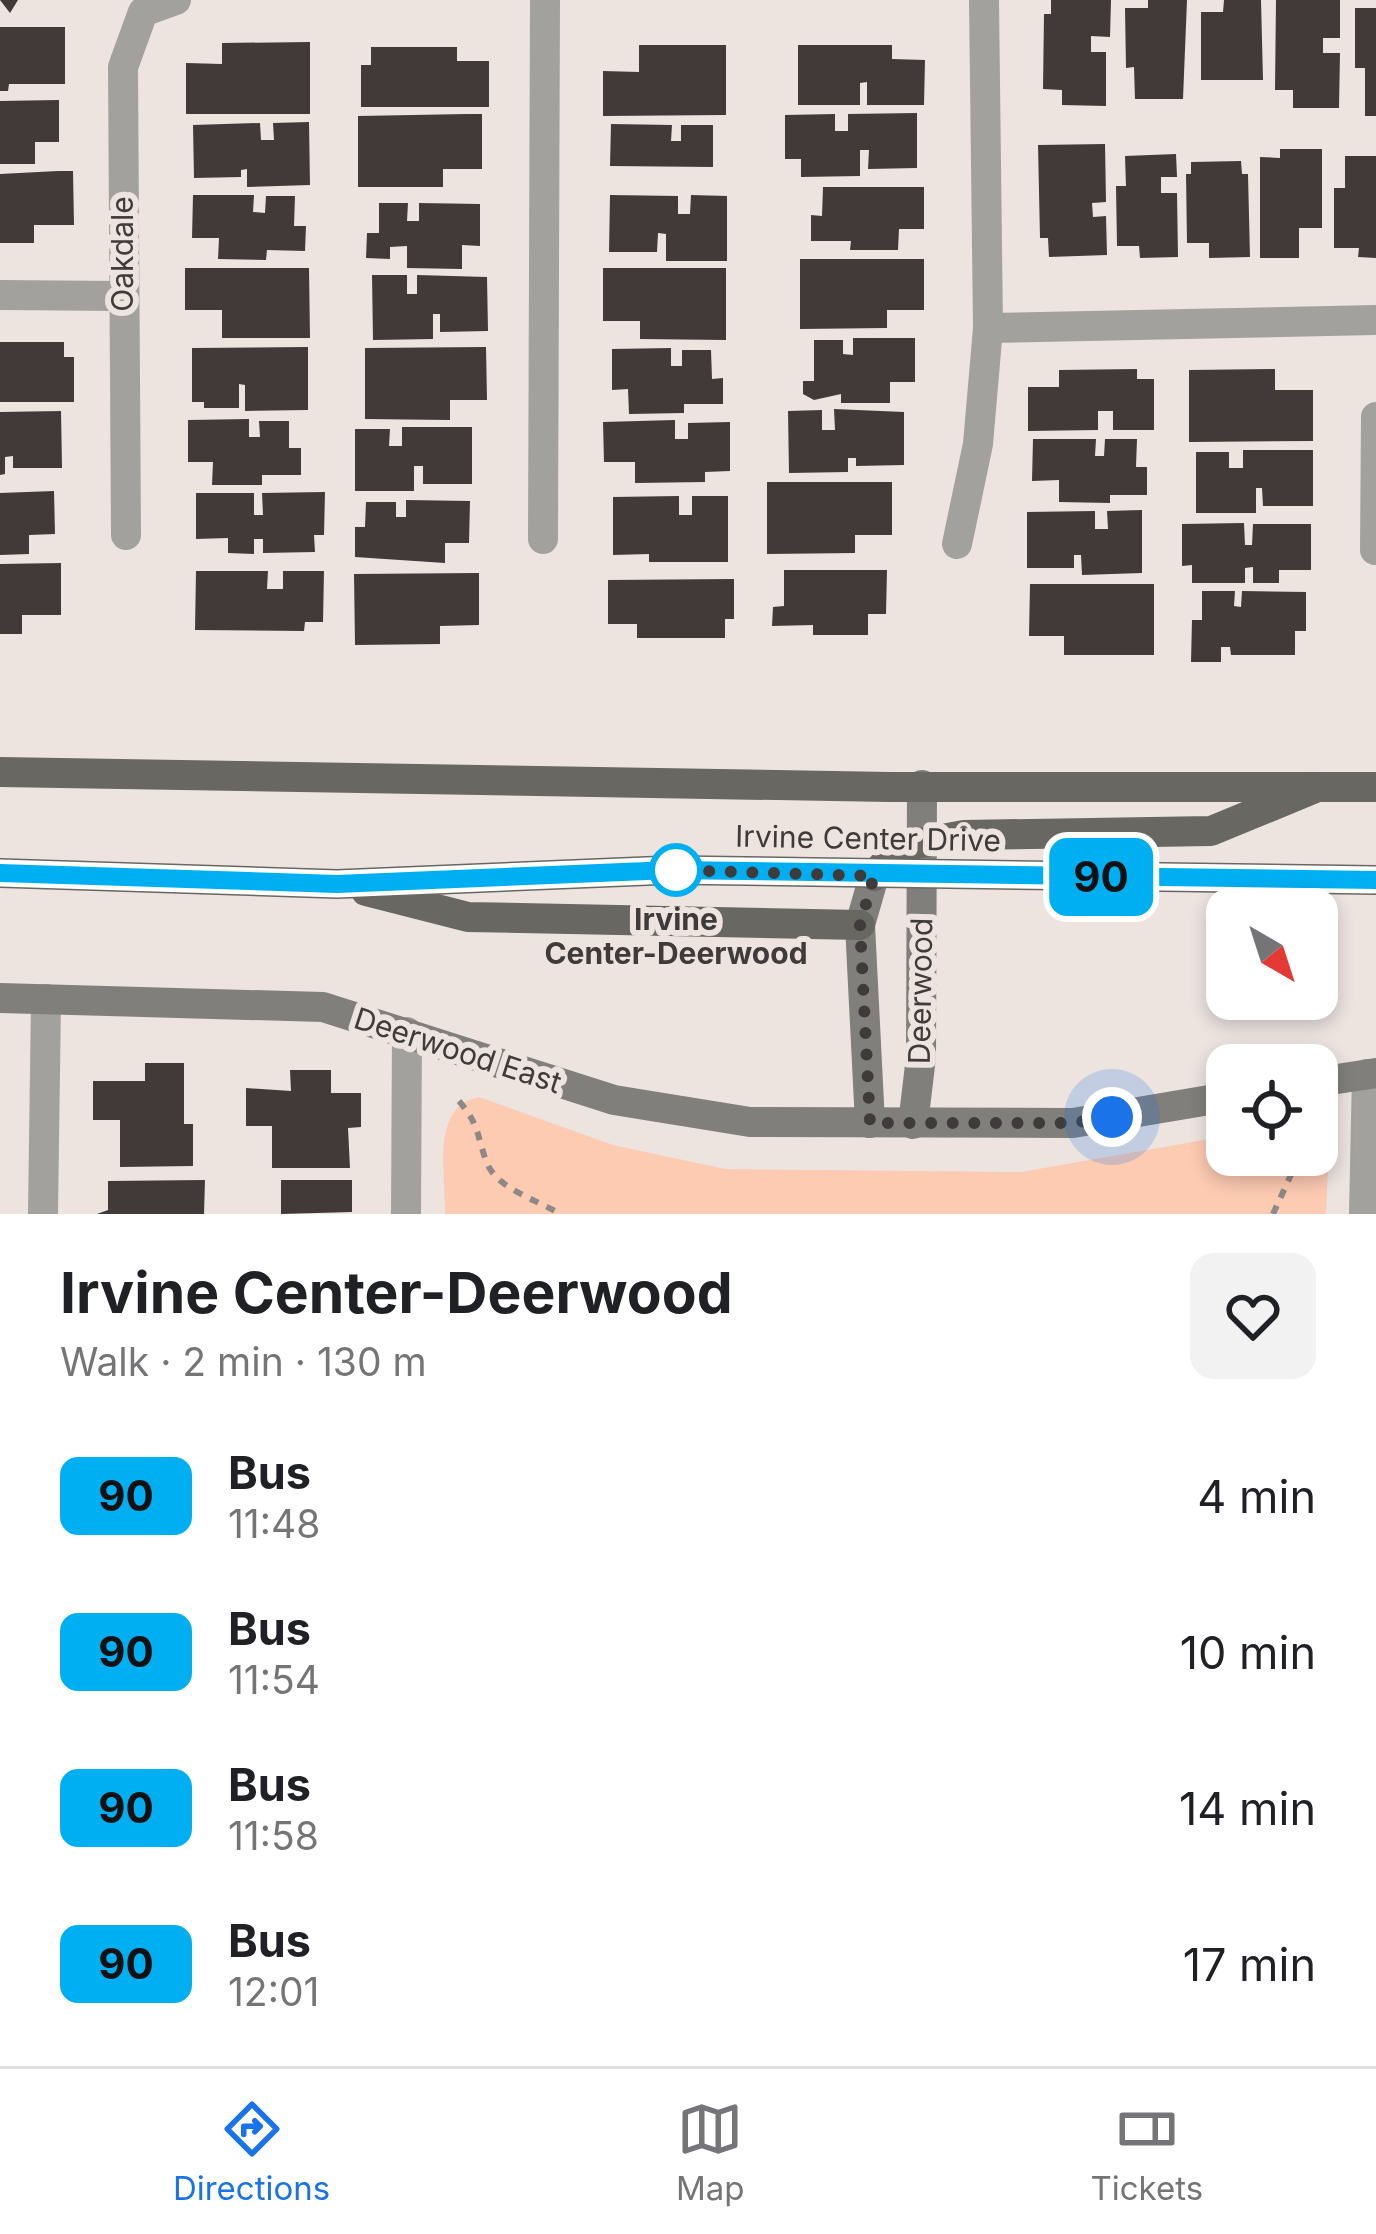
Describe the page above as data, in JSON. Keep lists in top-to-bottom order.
{
  "streets": {
    "main road": ["Irvine Center Drive"],
    "street": ["Oakdale", "Deerwood", "Deerwood East"]
  },
  "crossings": [
    ["Irvine Center Drive", "Deerwood"],
    ["Deerwood", "Deerwood East"]
  ],
  "places": ["Irvine Center-Deerwood"],
  "lines": ["bus line 90"],
  "north": "bottom right",
  "page": {
    "on_map": "90",
    "heading": ["Irvine Center-Deerwood", "Walk · 2 min · 130 m"],
    "list": [
      {
        "mark": "90",
        "name": "Bus",
        "note": "11:48",
        "value": "4 min"
      },
      {
        "mark": "90",
        "name": "Bus",
        "note": "11:54",
        "value": "10 min"
      },
      {
        "mark": "90",
        "name": "Bus",
        "note": "11:58",
        "value": "14 min"
      },
      {
        "mark": "90",
        "name": "Bus",
        "note": "12:01",
        "value": "17 min"
      }
    ],
    "tabs": ["Directions", "Map", "Tickets"]
  }
}
